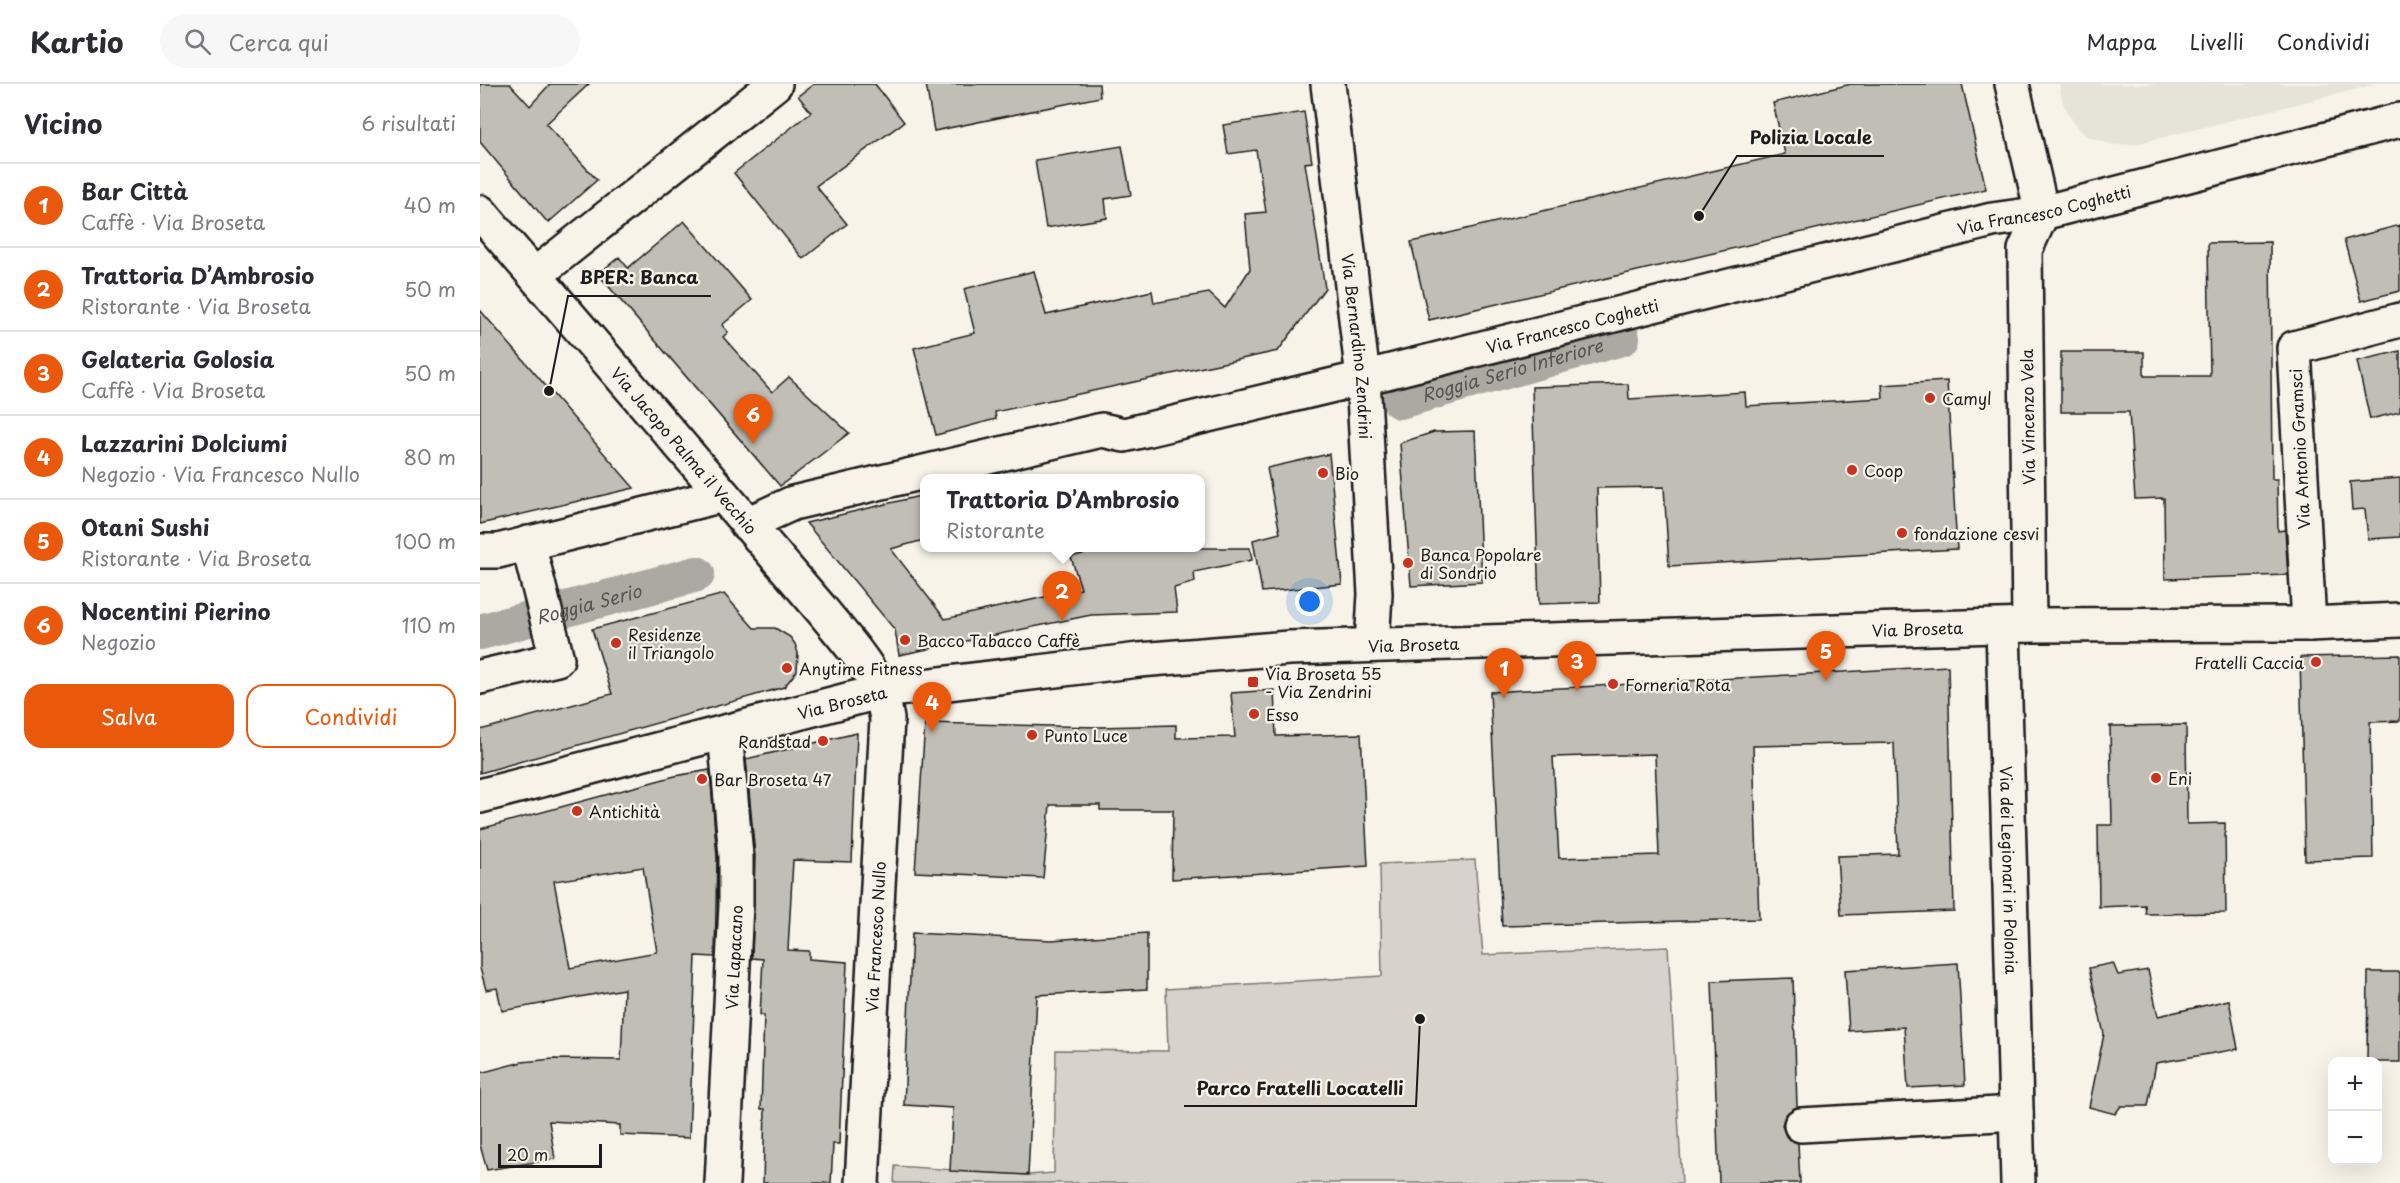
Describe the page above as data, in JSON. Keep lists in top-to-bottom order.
{
  "streets": {
    "street": [
      "Via Francesco Coghetti",
      "Via Bernardino Zendrini",
      "Via Vincenzo Vela",
      "Via Jacopo Palma il Vecchio",
      "Via Antonio Gramsci",
      "Via Broseta",
      "Via dei Legionari in Polonia",
      "Via Francesco Nullo",
      "Via Lapacano"
    ]
  },
  "crossings": [
    ["Via Francesco Coghetti", "Via Bernardino Zendrini"],
    ["Via Francesco Coghetti", "Via Vincenzo Vela"],
    ["Via Francesco Coghetti", "Via Jacopo Palma il Vecchio"],
    ["Via Bernardino Zendrini", "Via Broseta"],
    ["Via Vincenzo Vela", "Via Broseta"],
    ["Via Vincenzo Vela", "Via dei Legionari in Polonia"],
    ["Via Jacopo Palma il Vecchio", "Via Broseta"],
    ["Via Jacopo Palma il Vecchio", "Via Francesco Nullo"],
    ["Via Antonio Gramsci", "Via Broseta"],
    ["Via Broseta", "Via dei Legionari in Polonia"],
    ["Via Broseta", "Via Francesco Nullo"],
    ["Via Broseta", "Via Lapacano"]
  ],
  "water": ["Roggia Serio Inferiore", "Roggia Serio"],
  "places": {
    "other": [
      "Polizia Locale",
      "BPER: Banca",
      "Camyl",
      "Coop",
      "Bio",
      "fondazione cesvi",
      "Banca Popolare di Sondrio",
      "Bacco Tabacco Caffè",
      "Residenze il Triangolo",
      "Fratelli Caccia",
      "Anytime Fitness",
      "Forneria Rota",
      "Esso",
      "Punto Luce",
      "Randstad",
      "Eni",
      "Bar Broseta 47",
      "Antichità",
      "Parco Fratelli Locatelli"
    ],
    "transit": ["Via Broseta 55 - Via Zendrini"]
  },
  "scale_bar": "20 m",
  "page": {
    "header": "Kartio",
    "search": "Cerca qui",
    "nav": ["Mappa", "Livelli", "Condividi"],
    "heading": ["Vicino", "6 risultati"],
    "list": [
      {
        "mark": "1",
        "name": "Bar Città",
        "note": "Caffè · Via Broseta",
        "value": "40 m"
      },
      {
        "mark": "2",
        "name": "Trattoria D’Ambrosio",
        "note": "Ristorante · Via Broseta",
        "value": "50 m"
      },
      {
        "mark": "3",
        "name": "Gelateria Golosia",
        "note": "Caffè · Via Broseta",
        "value": "50 m"
      },
      {
        "mark": "4",
        "name": "Lazzarini Dolciumi",
        "note": "Negozio · Via Francesco Nullo",
        "value": "80 m"
      },
      {
        "mark": "5",
        "name": "Otani Sushi",
        "note": "Ristorante · Via Broseta",
        "value": "100 m"
      },
      {
        "mark": "6",
        "name": "Nocentini Pierino",
        "note": "Negozio",
        "value": "110 m"
      }
    ],
    "pins": [
      "6",
      "2",
      "5",
      "3",
      "1",
      "4"
    ],
    "popup": ["Trattoria D’Ambrosio", "Ristorante"],
    "buttons": ["Salva", "Condividi"],
    "map_buttons": ["+", "−"],
    "scale": "20 m"
  }
}
